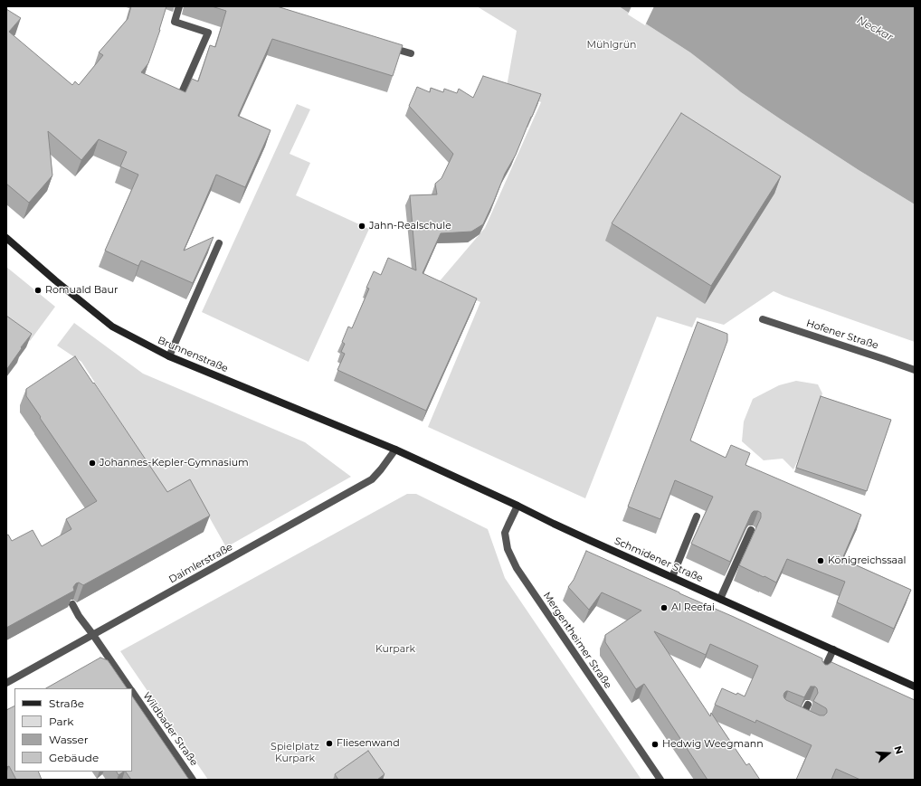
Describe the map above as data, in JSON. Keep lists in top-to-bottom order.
{
  "streets": {
    "main road": ["Brunnenstraße", "Schmidener Straße"],
    "street": [
      "Hofener Straße",
      "Daimlerstraße",
      "Mergentheimer Straße",
      "Wildbader Straße"
    ]
  },
  "crossings": [
    ["Brunnenstraße", "Schmidener Straße"],
    ["Brunnenstraße", "Daimlerstraße"],
    ["Schmidener Straße", "Daimlerstraße"],
    ["Schmidener Straße", "Mergentheimer Straße"],
    ["Daimlerstraße", "Wildbader Straße"]
  ],
  "water": ["Neckar"],
  "parks": ["Mühlgrün", "Kurpark", "Spielplatz Kurpark"],
  "places": [
    "Jahn-Realschule",
    "Romuald Baur",
    "Johannes-Kepler-Gymnasium",
    "Königreichssaal",
    "Al Reefai",
    "Fliesenwand",
    "Hedwig Weegmann"
  ],
  "legend": [
    "Straße",
    "Park",
    "Wasser",
    "Gebäude"
  ],
  "north": "right"
}
